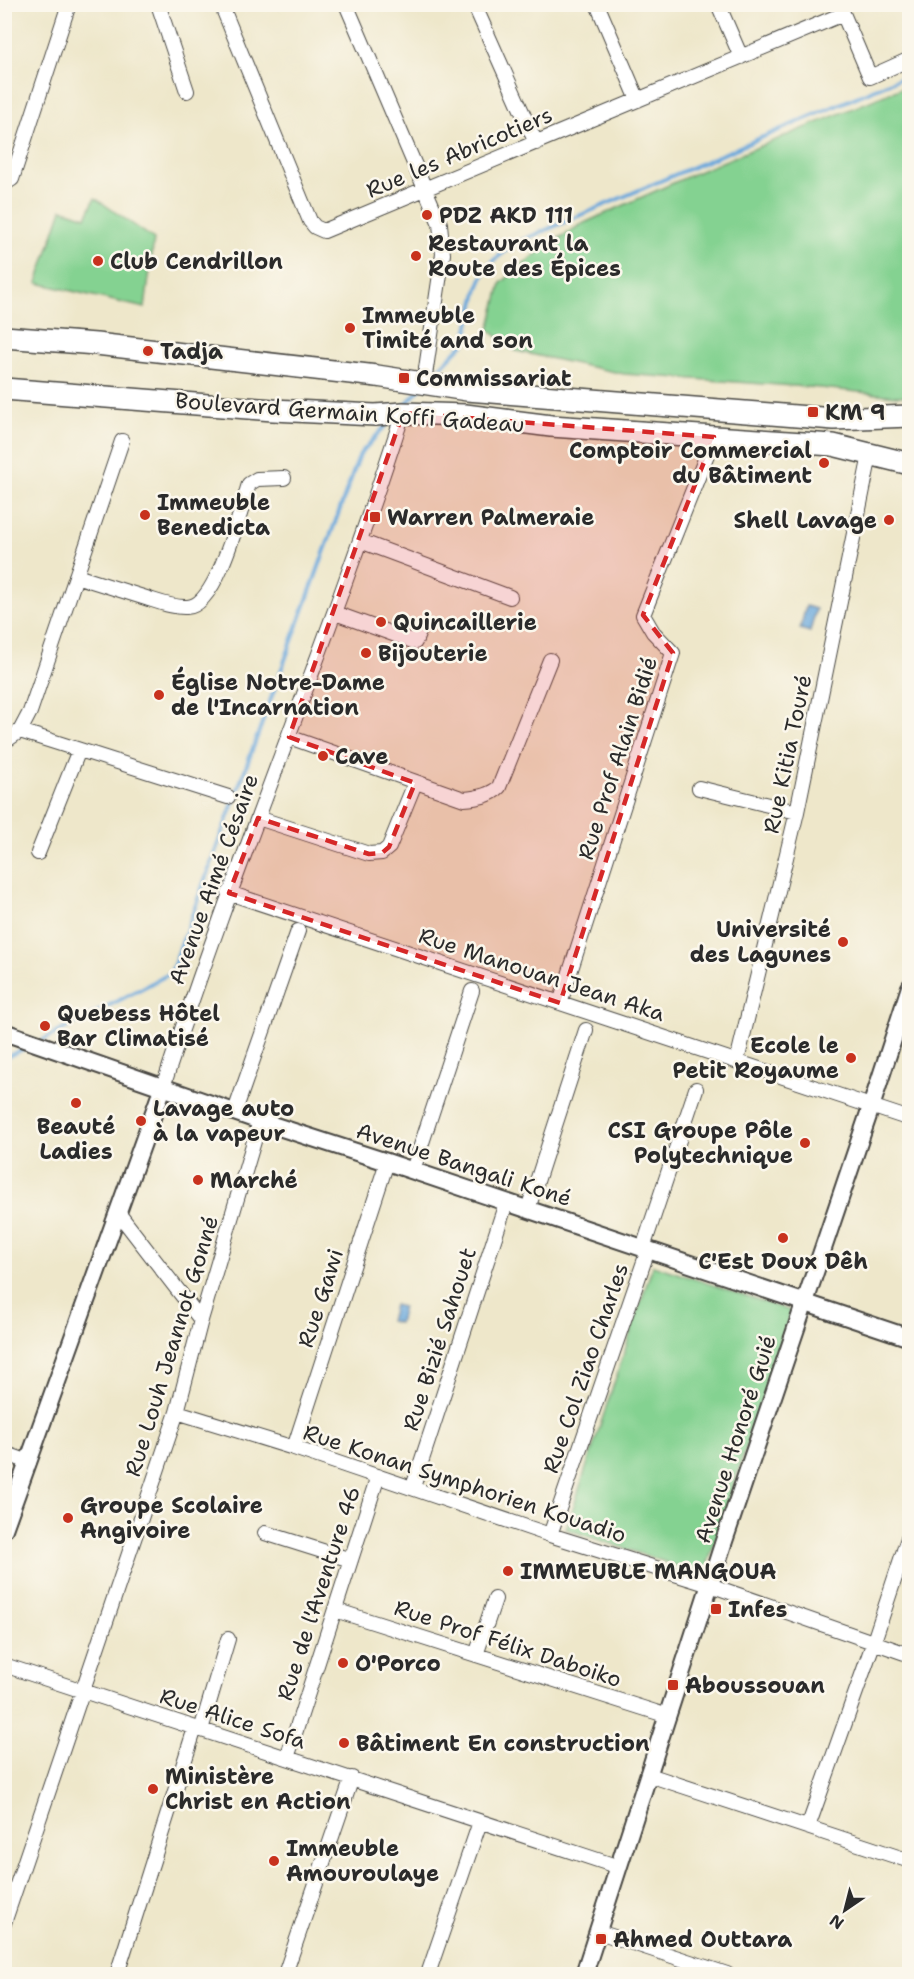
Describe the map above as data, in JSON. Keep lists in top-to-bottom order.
{
  "streets": {
    "main road": ["Boulevard Germain Koffi Gadeau"],
    "street": [
      "Rue les Abricotiers",
      "Rue Kitia Touré",
      "Rue Prof Alain Bidié",
      "Avenue Aimé Césaire",
      "Rue Manouan Jean Aka",
      "Avenue Bangali Koné",
      "Rue Gawi",
      "Rue Bizié Sahouet",
      "Rue Louh Jeannot Gonné",
      "Rue Col Ziao Charles",
      "Avenue Honoré Guié",
      "Rue Konan Symphorien Kouadio",
      "Rue de l'Aventure 46",
      "Rue Prof Félix Daboiko",
      "Rue Alice Sofa"
    ]
  },
  "crossings": [
    ["Boulevard Germain Koffi Gadeau", "Rue Kitia Touré"],
    ["Boulevard Germain Koffi Gadeau", "Rue Prof Alain Bidié"],
    ["Boulevard Germain Koffi Gadeau", "Avenue Aimé Césaire"],
    ["Rue Kitia Touré", "Rue Manouan Jean Aka"],
    ["Rue Prof Alain Bidié", "Rue Manouan Jean Aka"],
    ["Avenue Aimé Césaire", "Rue Manouan Jean Aka"],
    ["Avenue Aimé Césaire", "Avenue Bangali Koné"],
    ["Rue Manouan Jean Aka", "Avenue Honoré Guié"],
    ["Avenue Bangali Koné", "Rue Gawi"],
    ["Avenue Bangali Koné", "Rue Bizié Sahouet"],
    ["Avenue Bangali Koné", "Rue Louh Jeannot Gonné"],
    ["Avenue Bangali Koné", "Rue Col Ziao Charles"],
    ["Avenue Bangali Koné", "Avenue Honoré Guié"],
    ["Rue Gawi", "Rue Konan Symphorien Kouadio"],
    ["Rue Bizié Sahouet", "Rue Konan Symphorien Kouadio"],
    ["Rue Louh Jeannot Gonné", "Rue Konan Symphorien Kouadio"],
    ["Rue Louh Jeannot Gonné", "Rue Alice Sofa"],
    ["Rue Col Ziao Charles", "Rue Konan Symphorien Kouadio"],
    ["Avenue Honoré Guié", "Rue Konan Symphorien Kouadio"],
    ["Avenue Honoré Guié", "Rue Prof Félix Daboiko"],
    ["Avenue Honoré Guié", "Rue Alice Sofa"],
    ["Rue Konan Symphorien Kouadio", "Rue de l'Aventure 46"],
    ["Rue de l'Aventure 46", "Rue Prof Félix Daboiko"],
    ["Rue de l'Aventure 46", "Rue Alice Sofa"]
  ],
  "places": {
    "other": [
      "PDZ AKD 111",
      "Restaurant la Route des Épices",
      "Club Cendrillon",
      "Immeuble Timité and son",
      "Tadja",
      "Comptoir Commercial du Bâtiment",
      "Immeuble Benedicta",
      "Shell Lavage",
      "Quincaillerie",
      "Bijouterie",
      "Église Notre-Dame de l'Incarnation",
      "Cave",
      "Université des Lagunes",
      "Quebess Hôtel Bar Climatisé",
      "Ecole le Petit Royaume",
      "Beauté Ladies",
      "Lavage auto à la vapeur",
      "CSI Groupe Pôle Polytechnique",
      "Marché",
      "C'Est Doux Dêh",
      "Groupe Scolaire Angivoire",
      "IMMEUBLE MANGOUA",
      "O'Porco",
      "Bâtiment En construction",
      "Ministère Christ en Action",
      "Immeuble Amouroulaye"
    ],
    "transit": [
      "Commissariat",
      "KM 9",
      "Warren Palmeraie",
      "Infes",
      "Aboussouan",
      "Ahmed Outtara"
    ]
  },
  "north": "bottom left"
}
